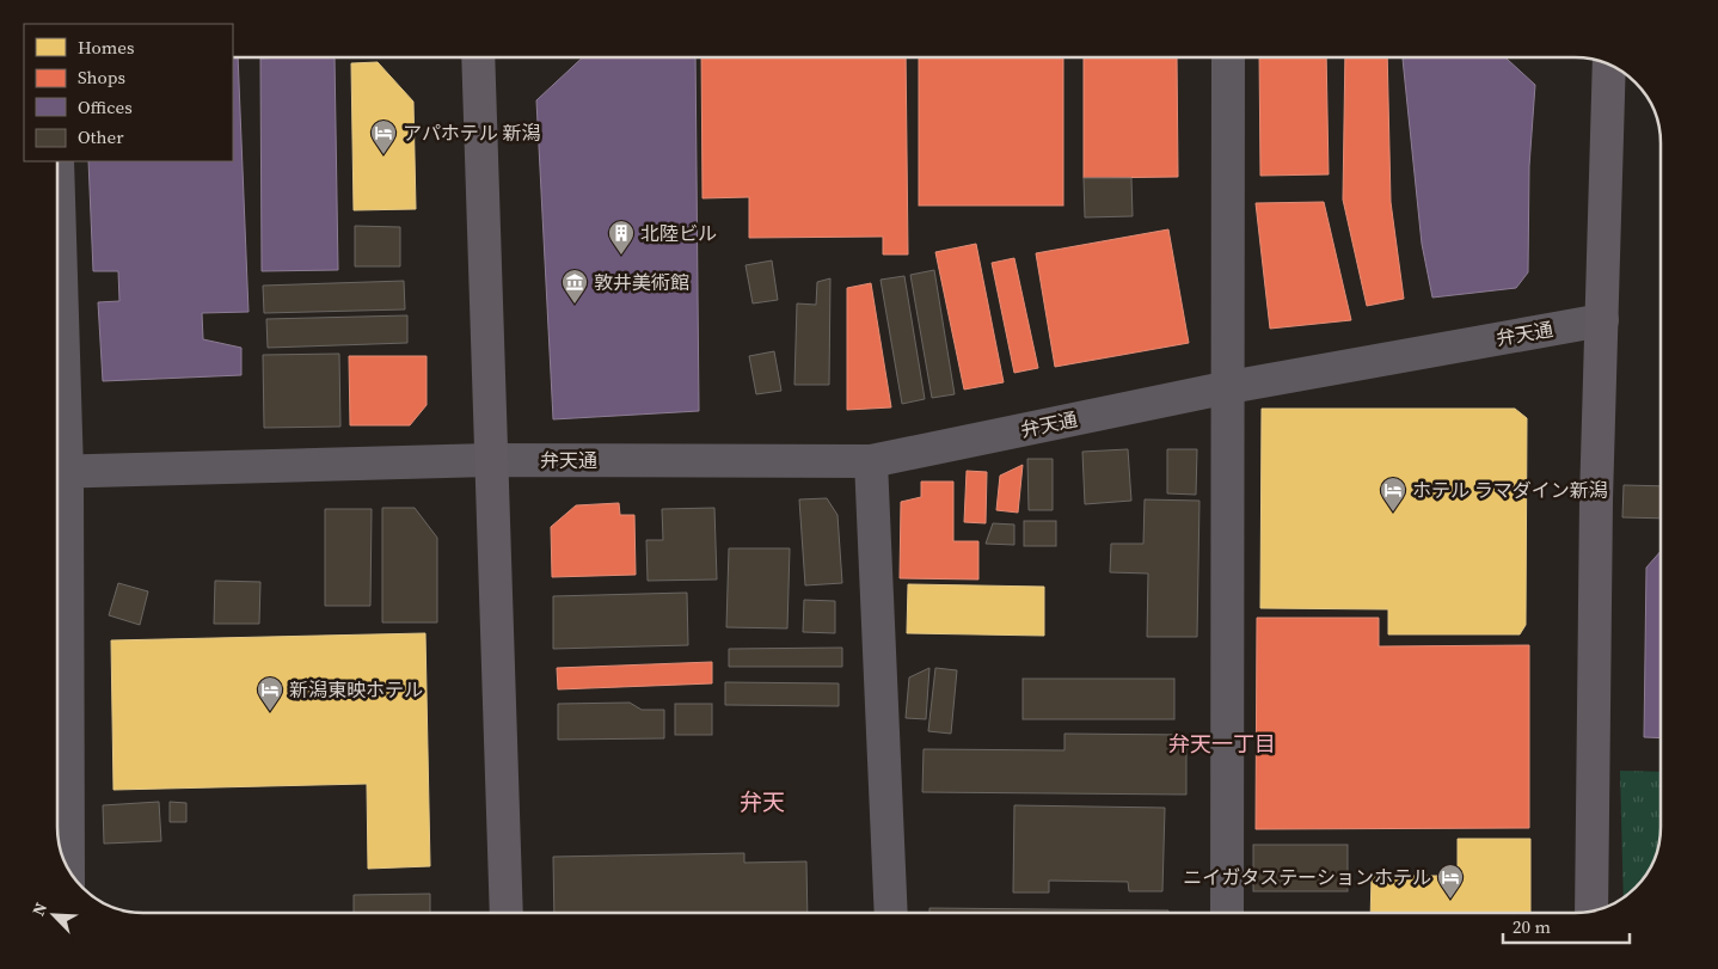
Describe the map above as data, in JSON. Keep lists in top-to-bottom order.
{
  "streets": {
    "street": ["弁天通"]
  },
  "districts": ["弁天一丁目", "弁天"],
  "places": {
    "hotel": [
      "アパホテル 新潟",
      "ホテル ラマダイン新潟",
      "新潟東映ホテル",
      "ニイガタステーションホテル"
    ],
    "building": ["北陸ビル"],
    "museum": ["敦井美術館"]
  },
  "legend": [
    "Homes",
    "Shops",
    "Offices",
    "Other"
  ],
  "scale_bar": "20 m",
  "north": "top left"
}
